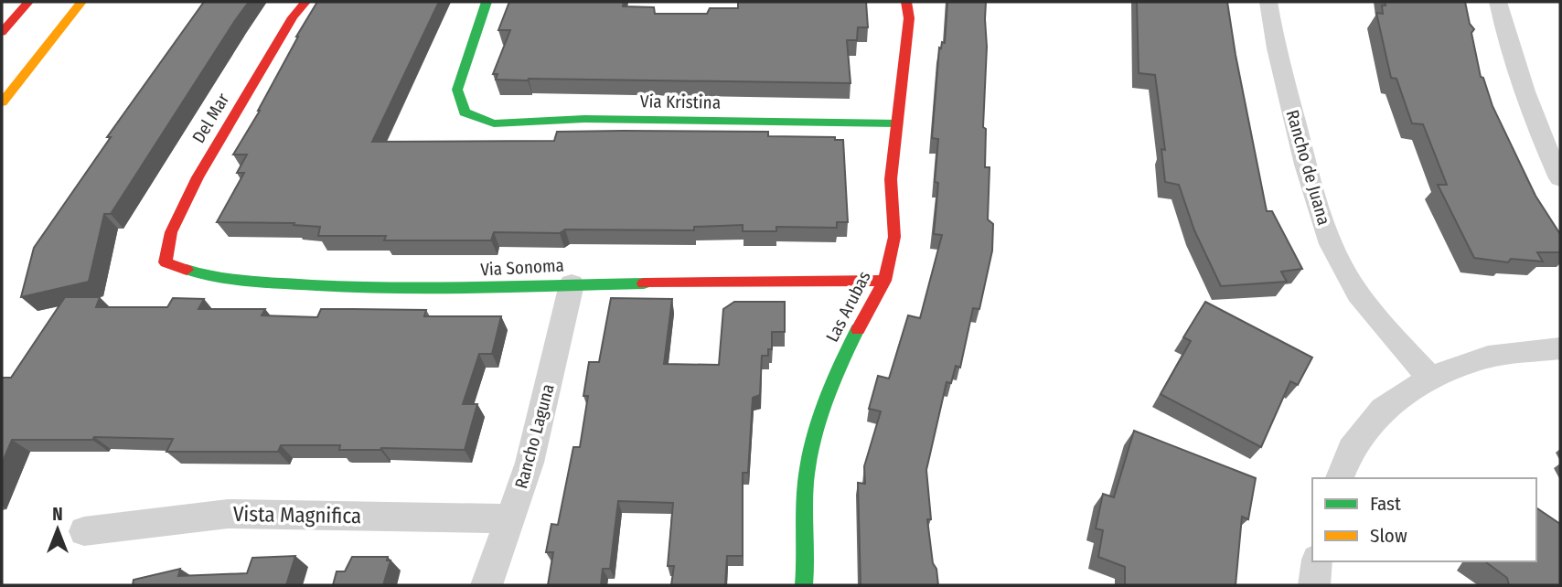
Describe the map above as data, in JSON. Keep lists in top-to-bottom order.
{
  "streets": {
    "street": [
      "Via Kristina",
      "Del Mar",
      "Rancho de Juana",
      "Via Sonoma",
      "Las Arubas",
      "Rancho Laguna",
      "Vista Magnifica"
    ]
  },
  "crossings": [
    ["Via Kristina", "Las Arubas"],
    ["Del Mar", "Via Sonoma"],
    ["Via Sonoma", "Las Arubas"],
    ["Via Sonoma", "Rancho Laguna"],
    ["Rancho Laguna", "Vista Magnifica"]
  ],
  "legend": ["Fast", "Slow"],
  "north": "top"
}
